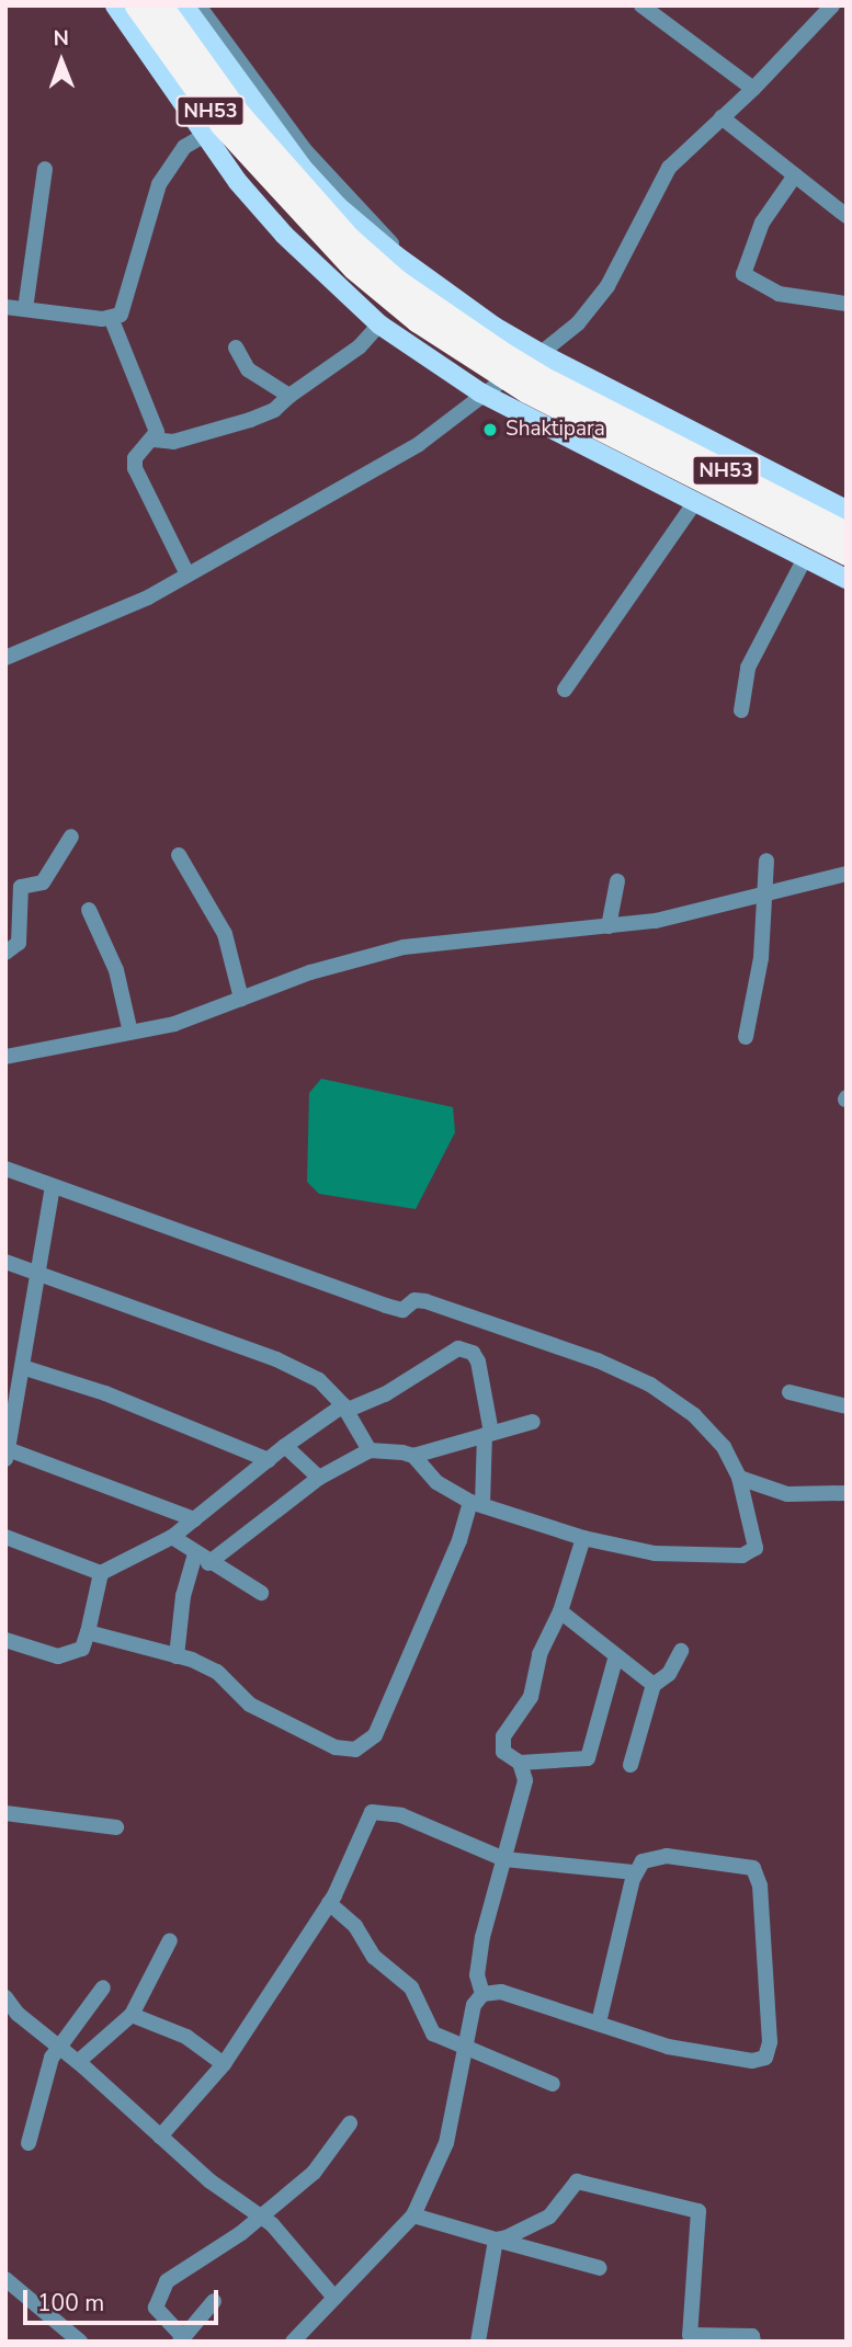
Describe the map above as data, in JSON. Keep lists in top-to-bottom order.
{
  "streets": {
    "highway": ["NH53"]
  },
  "places": ["Shaktipara"],
  "scale_bar": "100 m",
  "north": "top"
}
